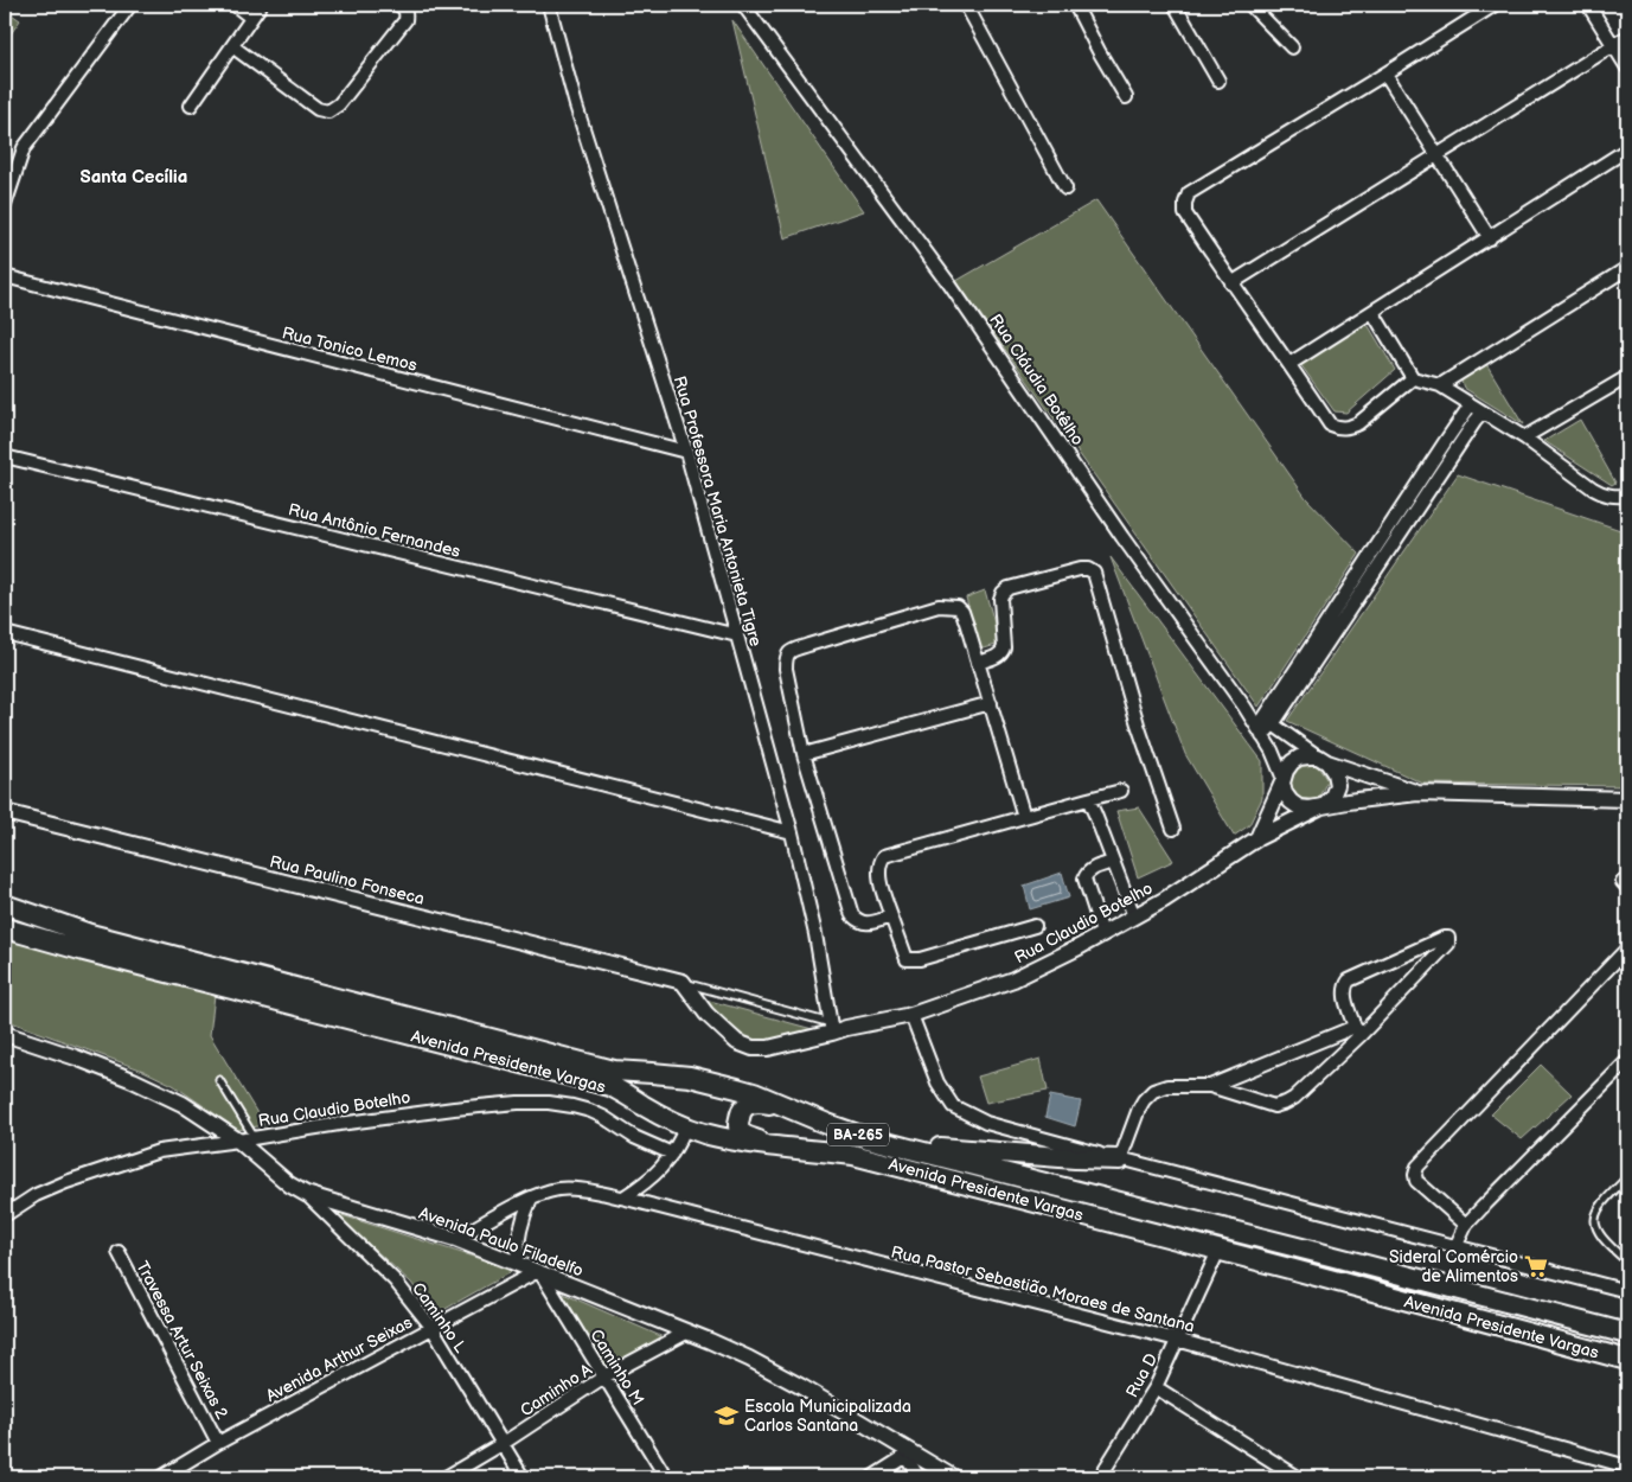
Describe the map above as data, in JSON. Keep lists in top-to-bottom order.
{
  "streets": {
    "main road": ["Avenida Presidente Vargas", "BA-265"],
    "street": [
      "Rua Tonico Lemos",
      "Rua Cláudia Botêlho",
      "Rua Professora Maria Antonieta Tigre",
      "Rua Antônio Fernandes",
      "Rua Paulino Fonseca",
      "Rua Claudio Botelho",
      "Avenida Paulo Filadelfo",
      "Rua Pastor Sebastião Moraes de Santana",
      "Caminho L",
      "Travessa Artur Seixas 2",
      "Avenida Arthur Seixas",
      "Caminho M",
      "Rua D",
      "Caminho A"
    ]
  },
  "crossings": [
    ["Rua Tonico Lemos", "Rua Professora Maria Antonieta Tigre"],
    ["Rua Cláudia Botêlho", "Rua Claudio Botelho"],
    ["Rua Professora Maria Antonieta Tigre", "Rua Antônio Fernandes"],
    ["Rua Professora Maria Antonieta Tigre", "Rua Paulino Fonseca"],
    ["Rua Professora Maria Antonieta Tigre", "Rua Claudio Botelho"],
    ["Rua Paulino Fonseca", "Rua Claudio Botelho"],
    ["Rua Claudio Botelho", "Avenida Paulo Filadelfo"],
    ["Avenida Presidente Vargas", "Rua D"],
    ["Avenida Paulo Filadelfo", "Rua Pastor Sebastião Moraes de Santana"],
    ["Avenida Paulo Filadelfo", "Caminho L"],
    ["Avenida Paulo Filadelfo", "Avenida Arthur Seixas"],
    ["Avenida Paulo Filadelfo", "Caminho M"],
    ["Avenida Paulo Filadelfo", "Caminho A"],
    ["Rua Pastor Sebastião Moraes de Santana", "Rua D"],
    ["Caminho L", "Avenida Arthur Seixas"],
    ["Caminho L", "Caminho A"],
    ["Travessa Artur Seixas 2", "Avenida Arthur Seixas"],
    ["Avenida Arthur Seixas", "Caminho M"],
    ["Caminho M", "Caminho A"]
  ],
  "districts": ["Santa Cecília"],
  "places": {
    "supermarket": ["Sideral Comércio de Alimentos"],
    "school or university": ["Escola Municipalizada Carlos Santana"]
  }
}
